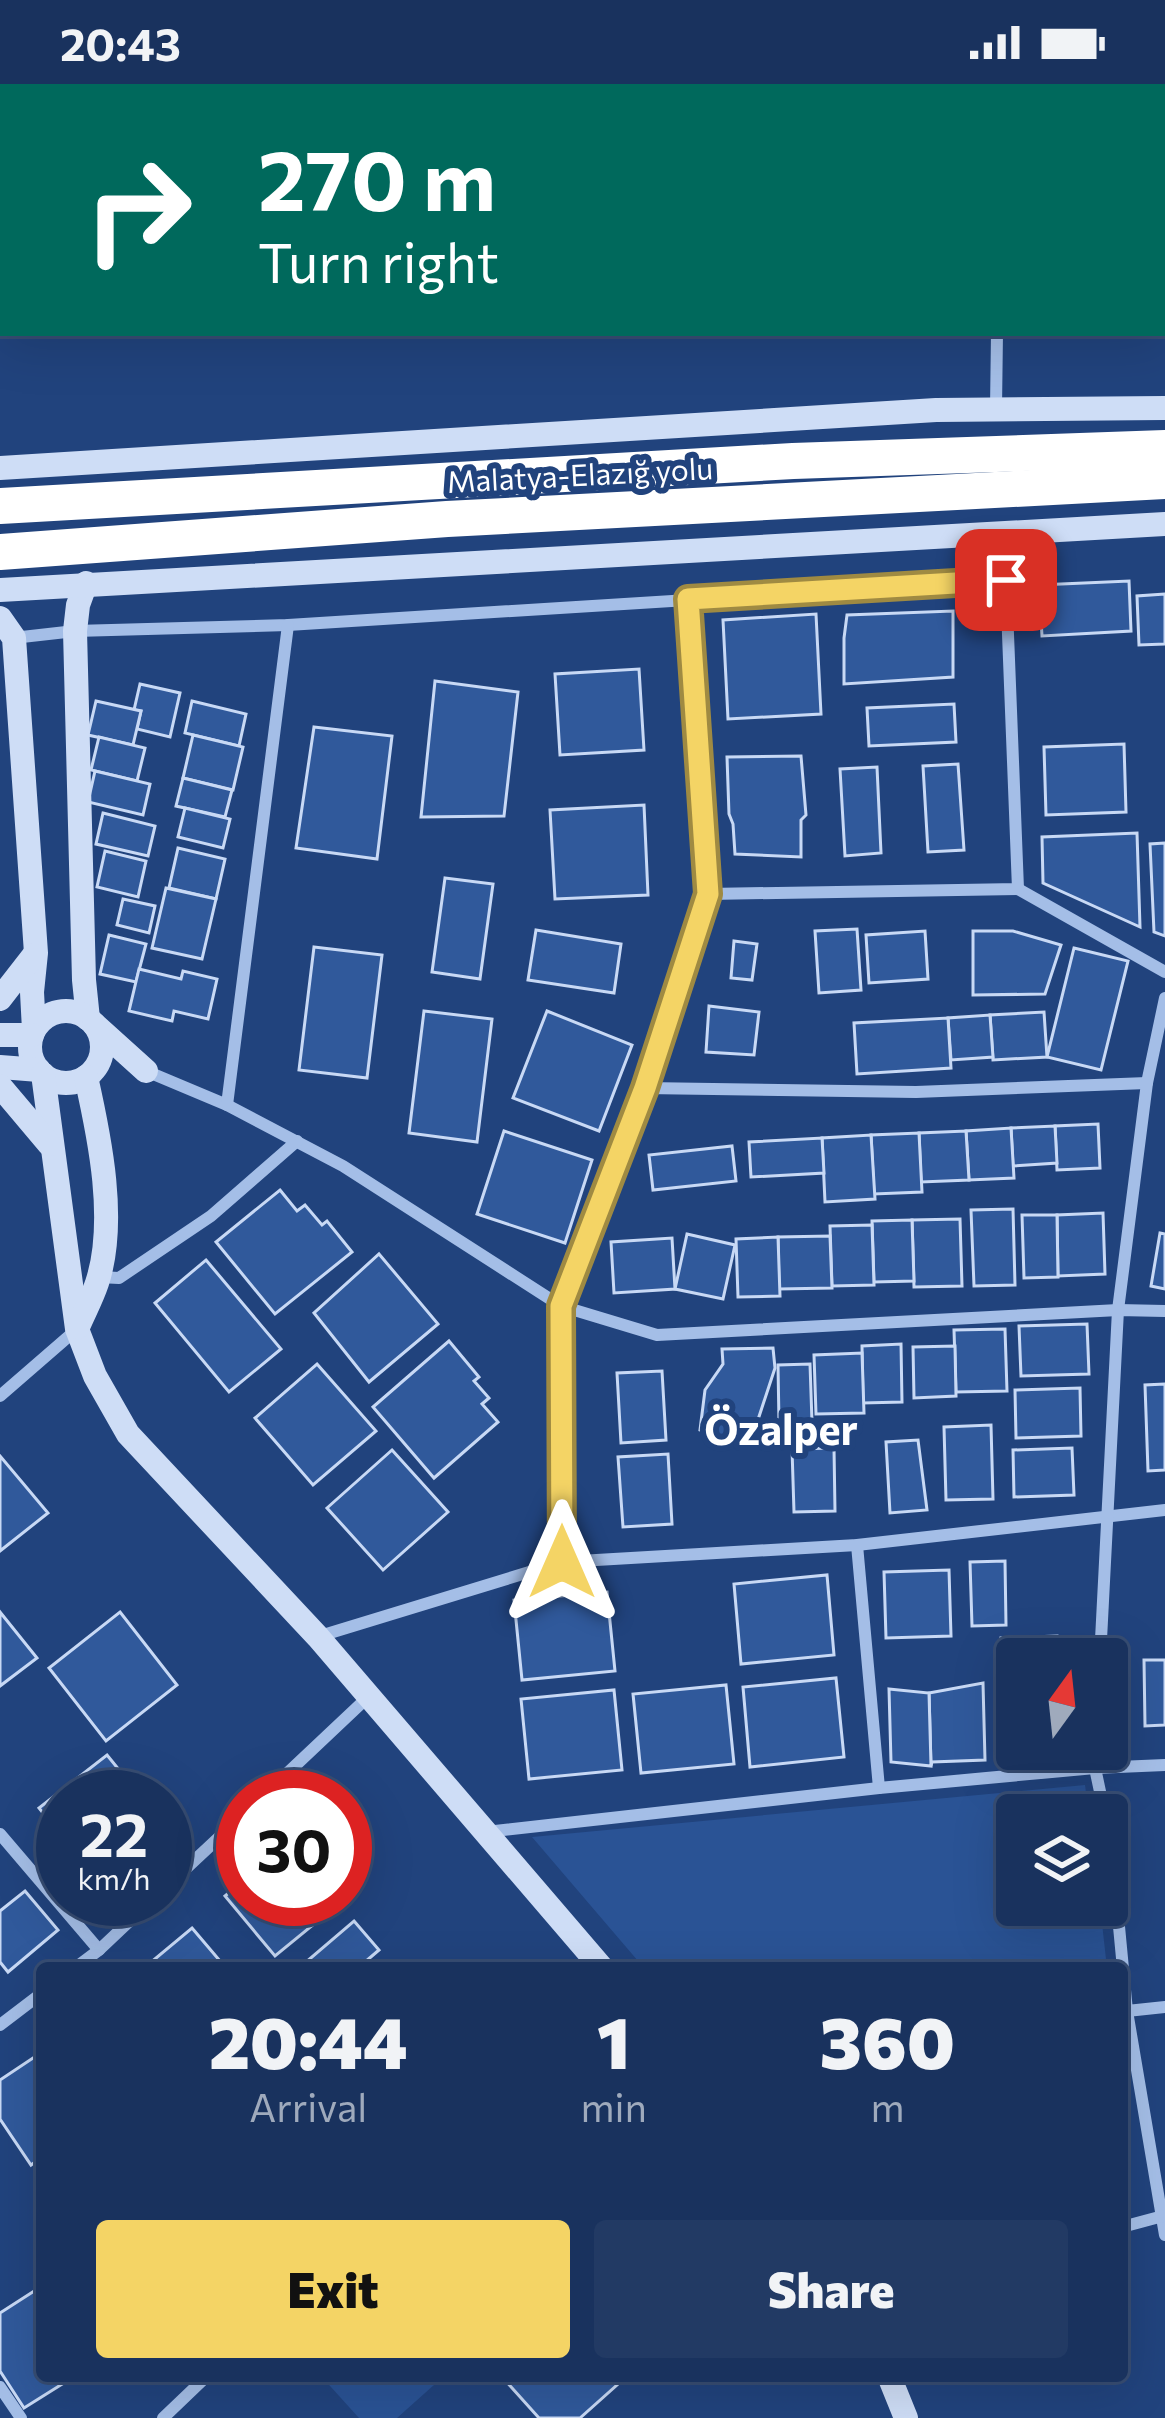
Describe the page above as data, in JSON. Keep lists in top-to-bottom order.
{
  "streets": {
    "highway": ["Malatya-Elazığ yolu"]
  },
  "districts": ["Özalper"],
  "north": "top",
  "page": {
    "status": "20:43",
    "turn": ["270 m", "Turn right"],
    "speed": "22 km/h",
    "limit": "30",
    "eta": [
      "20:44",
      "Arrival",
      "1",
      "min",
      "360",
      "m"
    ],
    "buttons": ["Exit", "Share"]
  }
}
